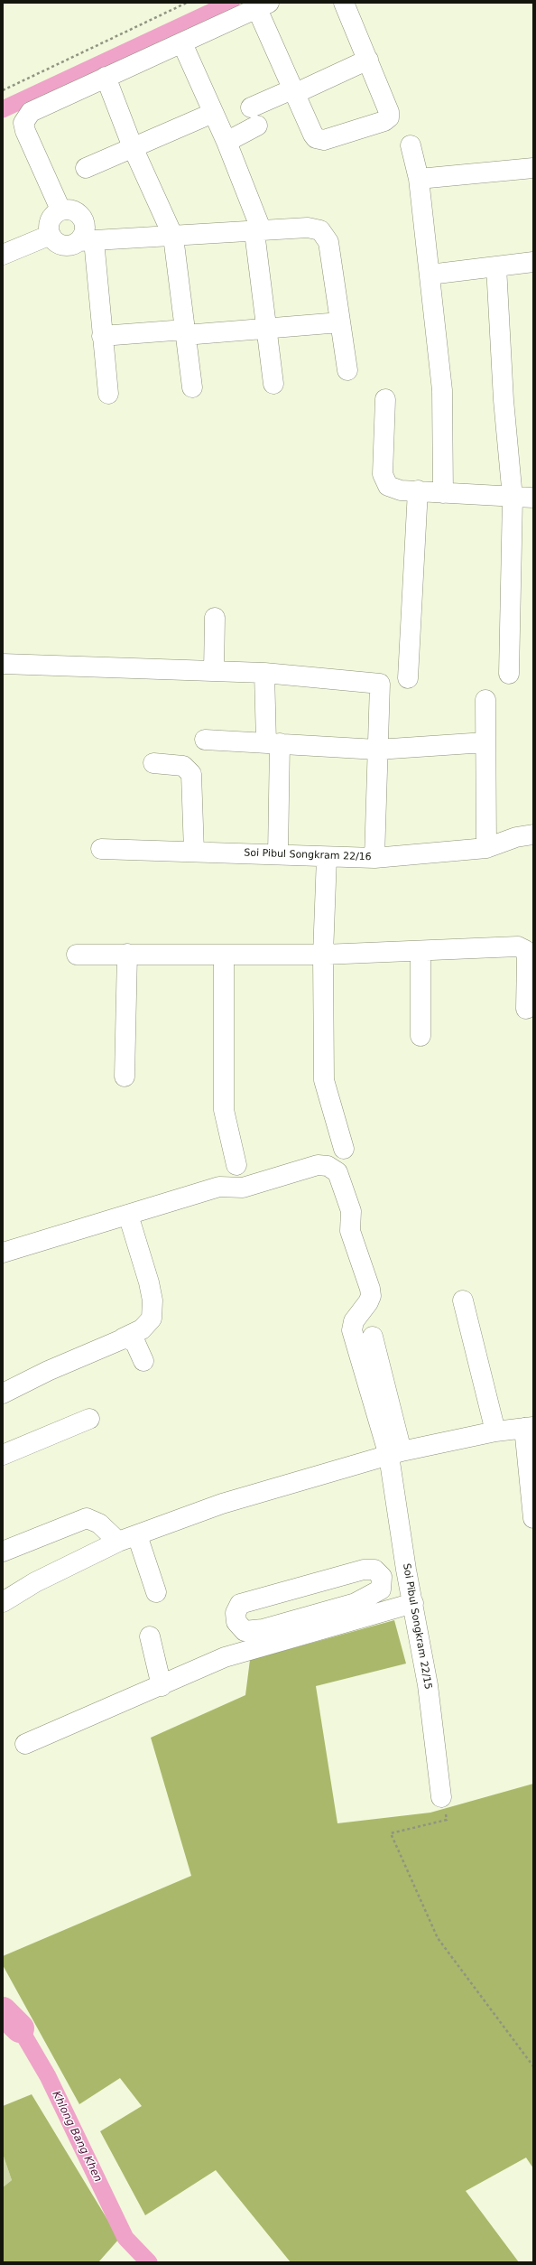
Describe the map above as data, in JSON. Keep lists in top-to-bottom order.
{
  "streets": {
    "street": ["Soi Pibul Songkram 22/16", "Soi Pibul Songkram 22/15"]
  },
  "water": ["Khlong Bang Khen"]
}
